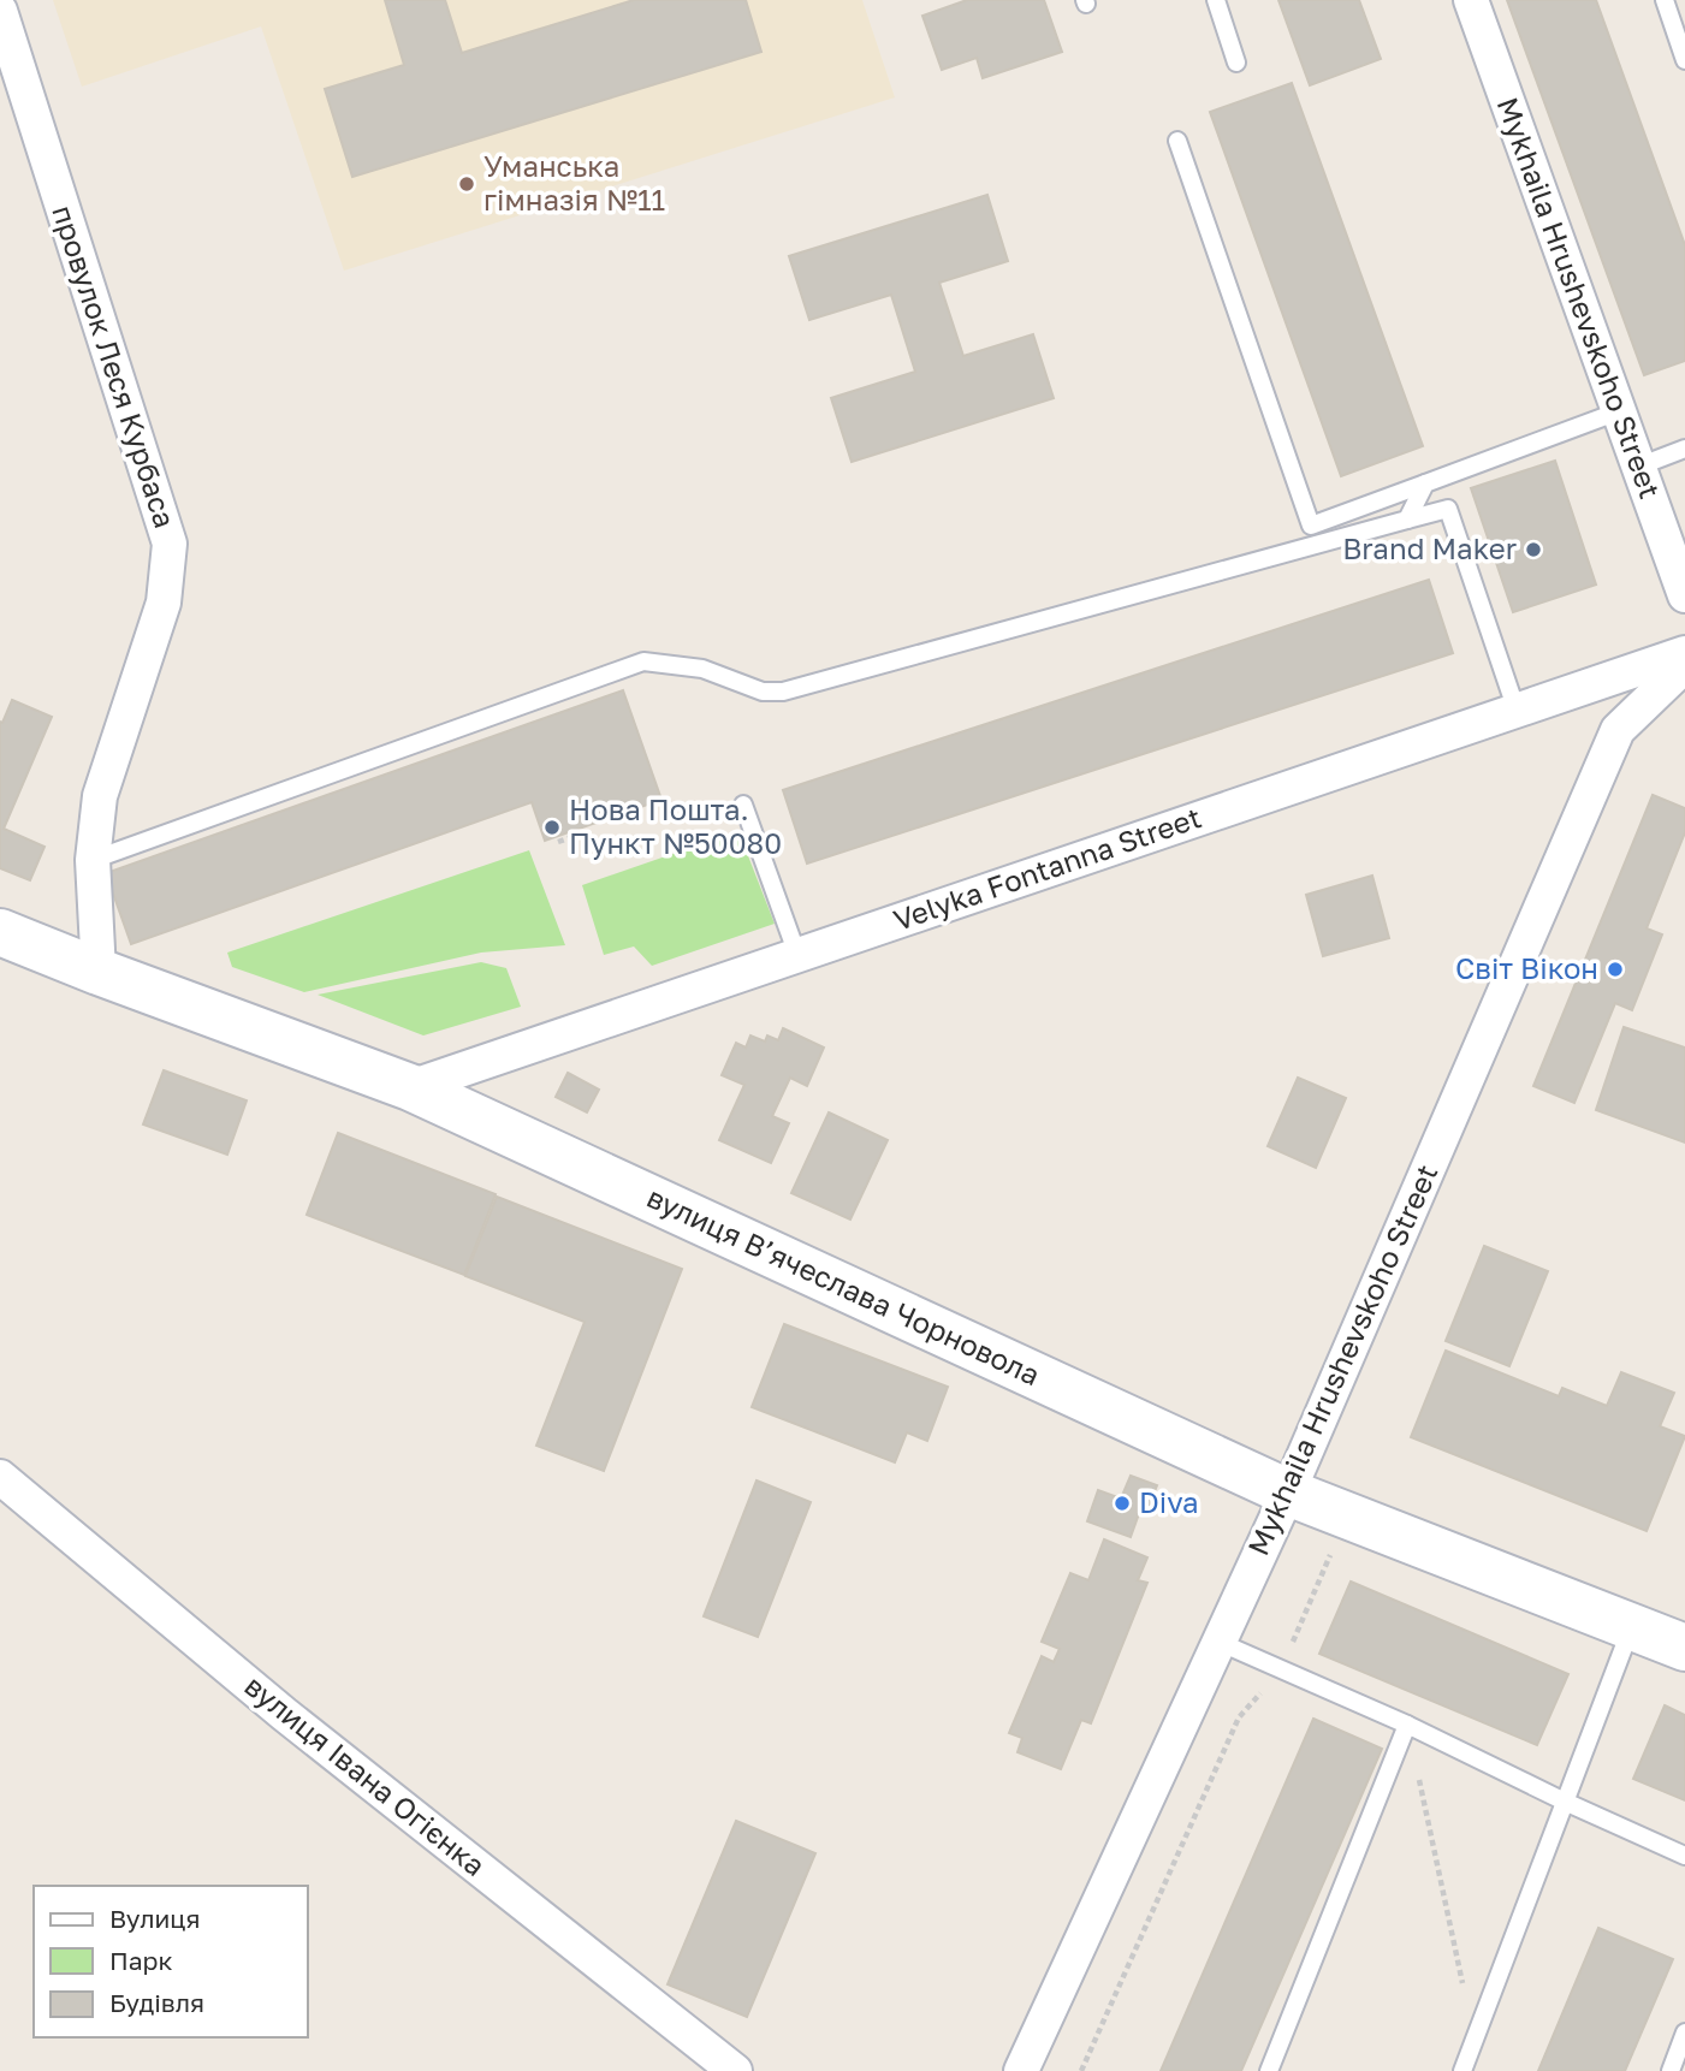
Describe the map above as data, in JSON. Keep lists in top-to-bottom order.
{
  "streets": {
    "street": [
      "Mykhaila Hrushevskoho Street",
      "провулок Леся Курбаса",
      "Velyka Fontanna Street",
      "вулиця В’ячеслава Чорновола",
      "вулиця Івана Огієнка"
    ]
  },
  "crossings": [
    ["Mykhaila Hrushevskoho Street", "вулиця В’ячеслава Чорновола"],
    ["провулок Леся Курбаса", "вулиця В’ячеслава Чорновола"],
    ["Velyka Fontanna Street", "вулиця В’ячеслава Чорновола"]
  ],
  "places": [
    "Уманська гімназія №11",
    "Brand Maker",
    "Нова Пошта. Пункт №50080",
    "Світ Вікон",
    "Diva"
  ],
  "legend": ["Вулиця", "Парк", "Будівля"]
}
